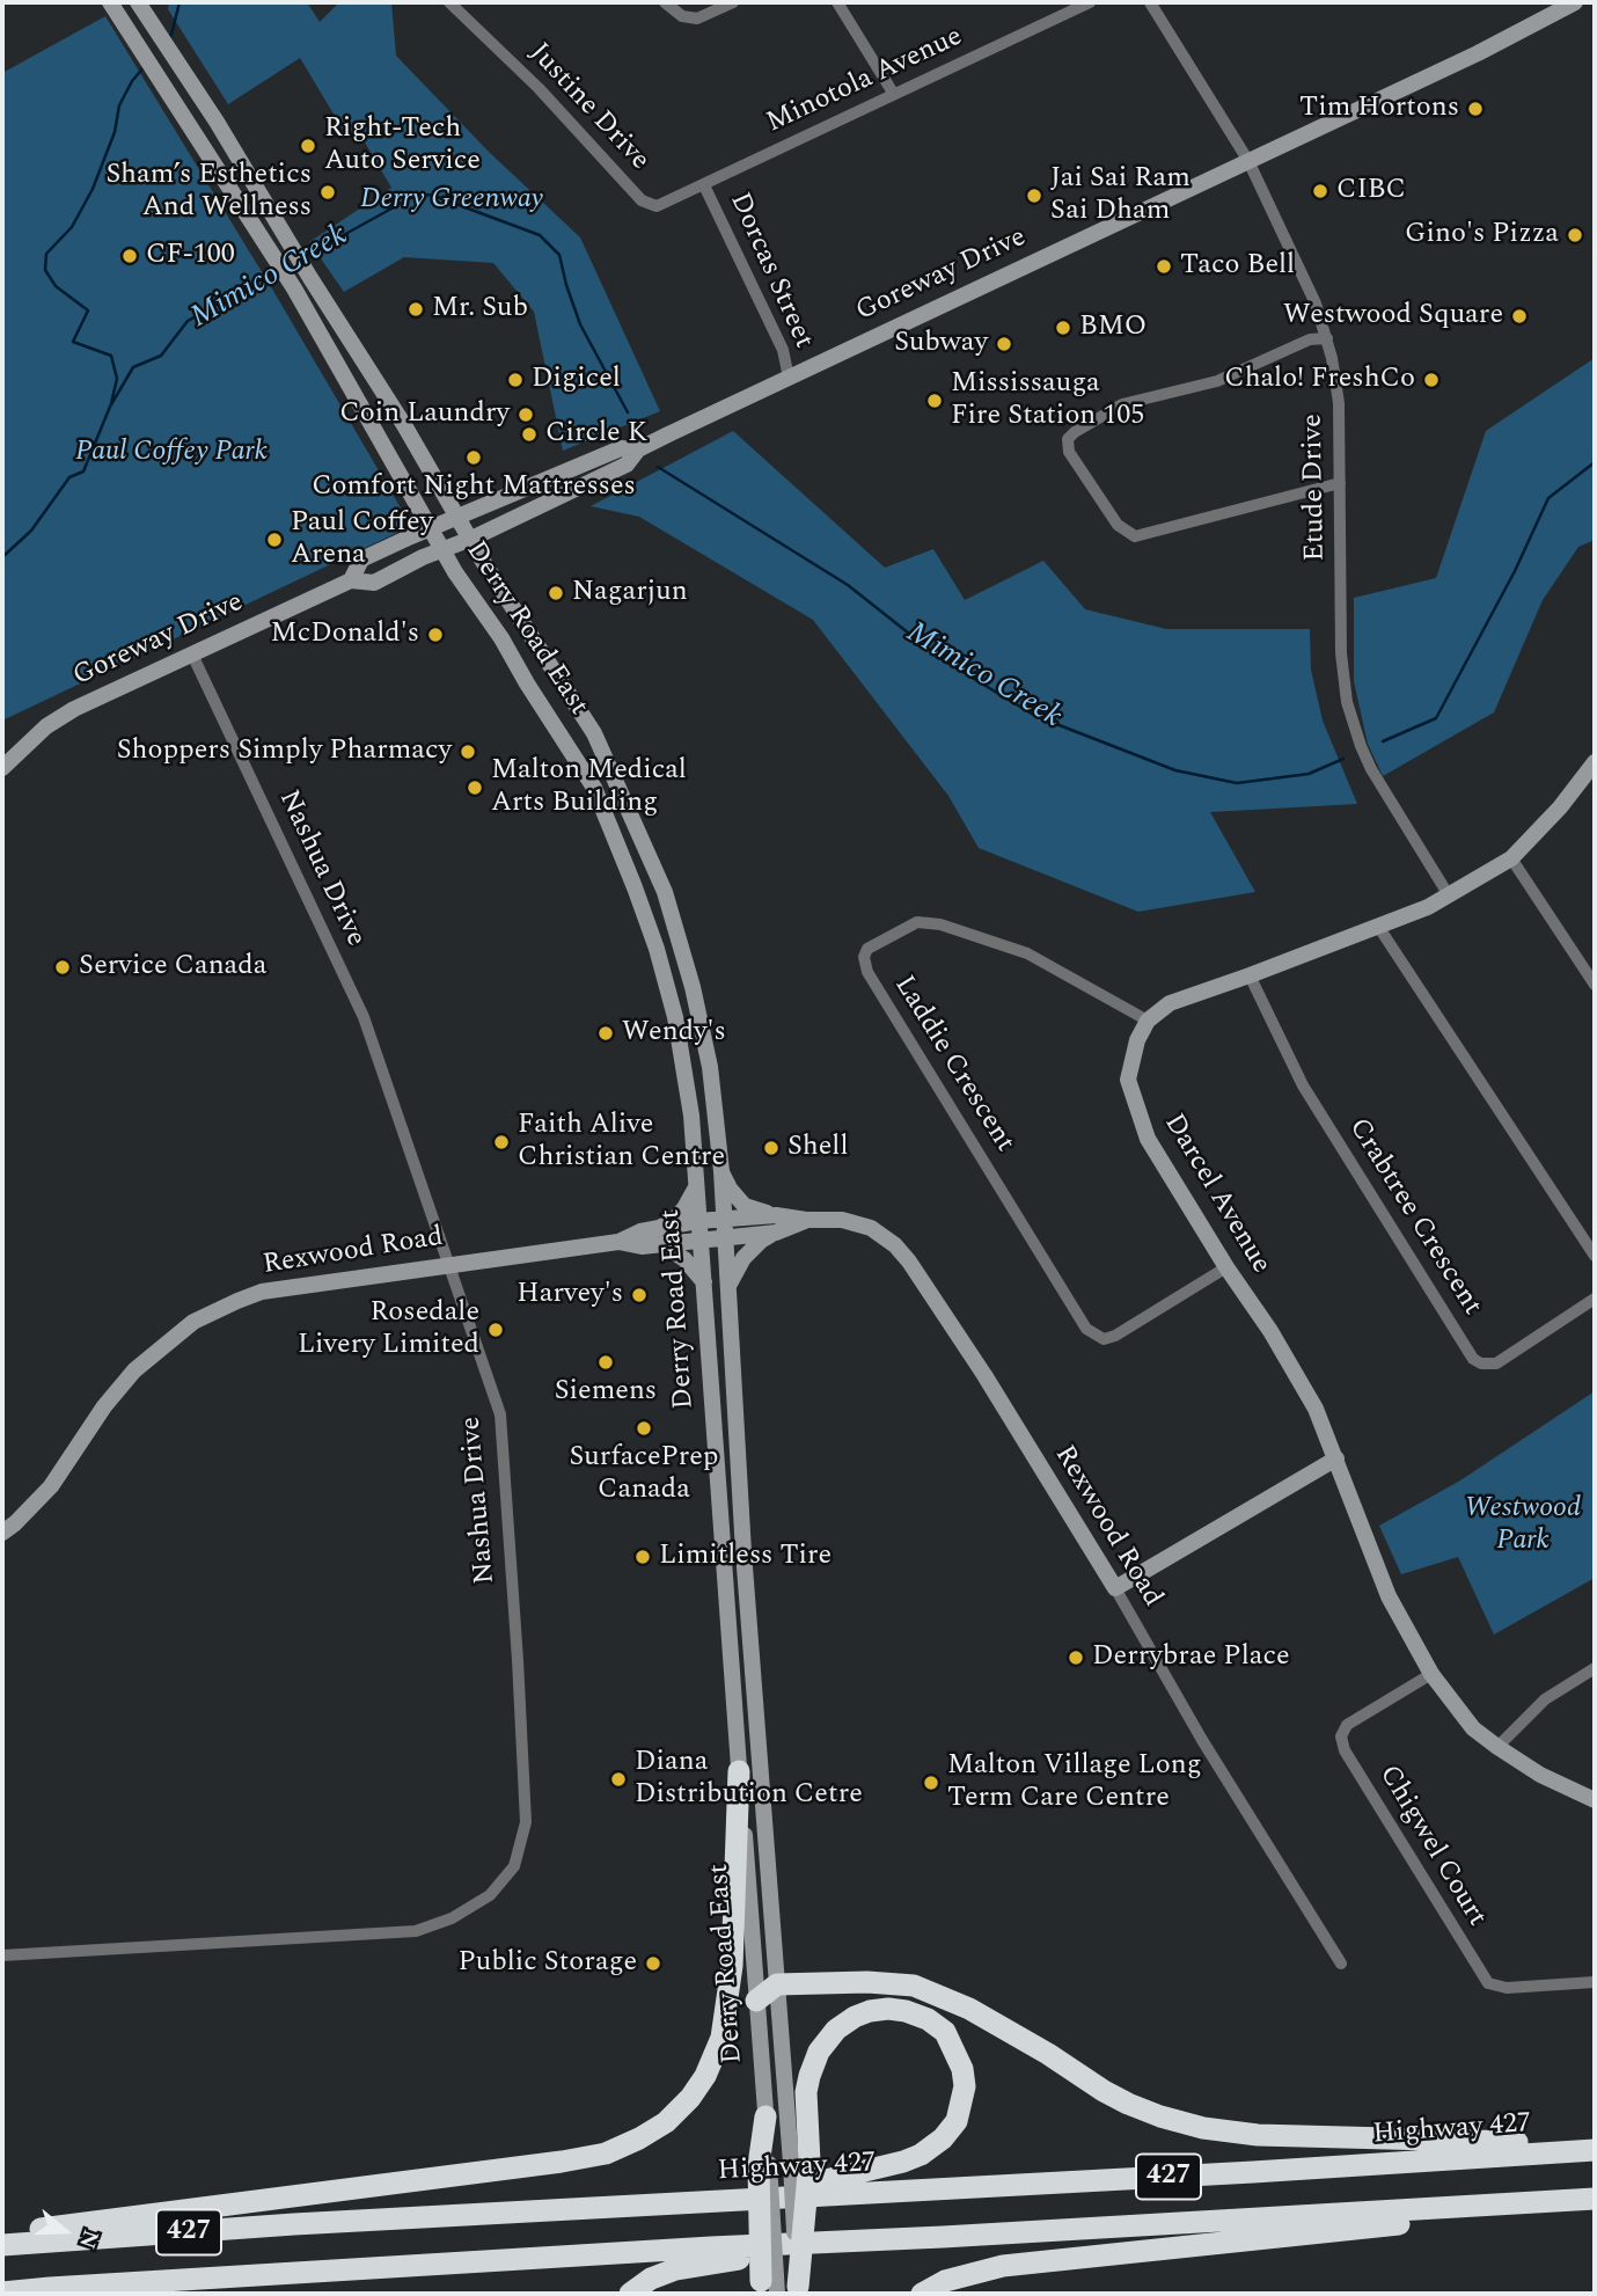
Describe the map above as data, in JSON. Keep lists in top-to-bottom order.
{
  "streets": {
    "highway": ["Highway 427", "427"],
    "main road": [
      "Goreway Drive",
      "Derry Road East",
      "Darcel Avenue",
      "Rexwood Road"
    ],
    "street": [
      "Minotola Avenue",
      "Justine Drive",
      "Dorcas Street",
      "Etude Drive",
      "Nashua Drive",
      "Laddie Crescent",
      "Crabtree Crescent",
      "Chigwel Court"
    ]
  },
  "crossings": [
    ["Minotola Avenue", "Justine Drive"],
    ["Minotola Avenue", "Dorcas Street"],
    ["Justine Drive", "Dorcas Street"],
    ["Dorcas Street", "Goreway Drive"],
    ["Goreway Drive", "Etude Drive"],
    ["Goreway Drive", "Derry Road East"],
    ["Goreway Drive", "Nashua Drive"],
    ["Derry Road East", "Rexwood Road"],
    ["Nashua Drive", "Rexwood Road"],
    ["Laddie Crescent", "Darcel Avenue"],
    ["Darcel Avenue", "Chigwel Court"]
  ],
  "water": ["Mimico Creek"],
  "parks": ["Derry Greenway", "Paul Coffey Park", "Westwood Park"],
  "places": [
    "Tim Hortons",
    "Right-Tech Auto Service",
    "CIBC",
    "Sham’s Esthetics And Wellness",
    "Jai Sai Ram Sai Dham",
    "Gino's Pizza",
    "CF-100",
    "Taco Bell",
    "Mr. Sub",
    "Westwood Square",
    "BMO",
    "Subway",
    "Digicel",
    "Chalo! FreshCo",
    "Mississauga Fire Station 105",
    "Coin Laundry",
    "Circle K",
    "Comfort Night Mattresses",
    "Paul Coffey Arena",
    "Nagarjun",
    "McDonald's",
    "Shoppers Simply Pharmacy",
    "Malton Medical Arts Building",
    "Service Canada",
    "Wendy's",
    "Faith Alive Christian Centre",
    "Shell",
    "Harvey's",
    "Rosedale Livery Limited",
    "Siemens",
    "SurfacePrep Canada",
    "Limitless Tire",
    "Derrybrae Place",
    "Diana Distribution Cetre",
    "Malton Village Long Term Care Centre",
    "Public Storage"
  ],
  "north": "right"
}
